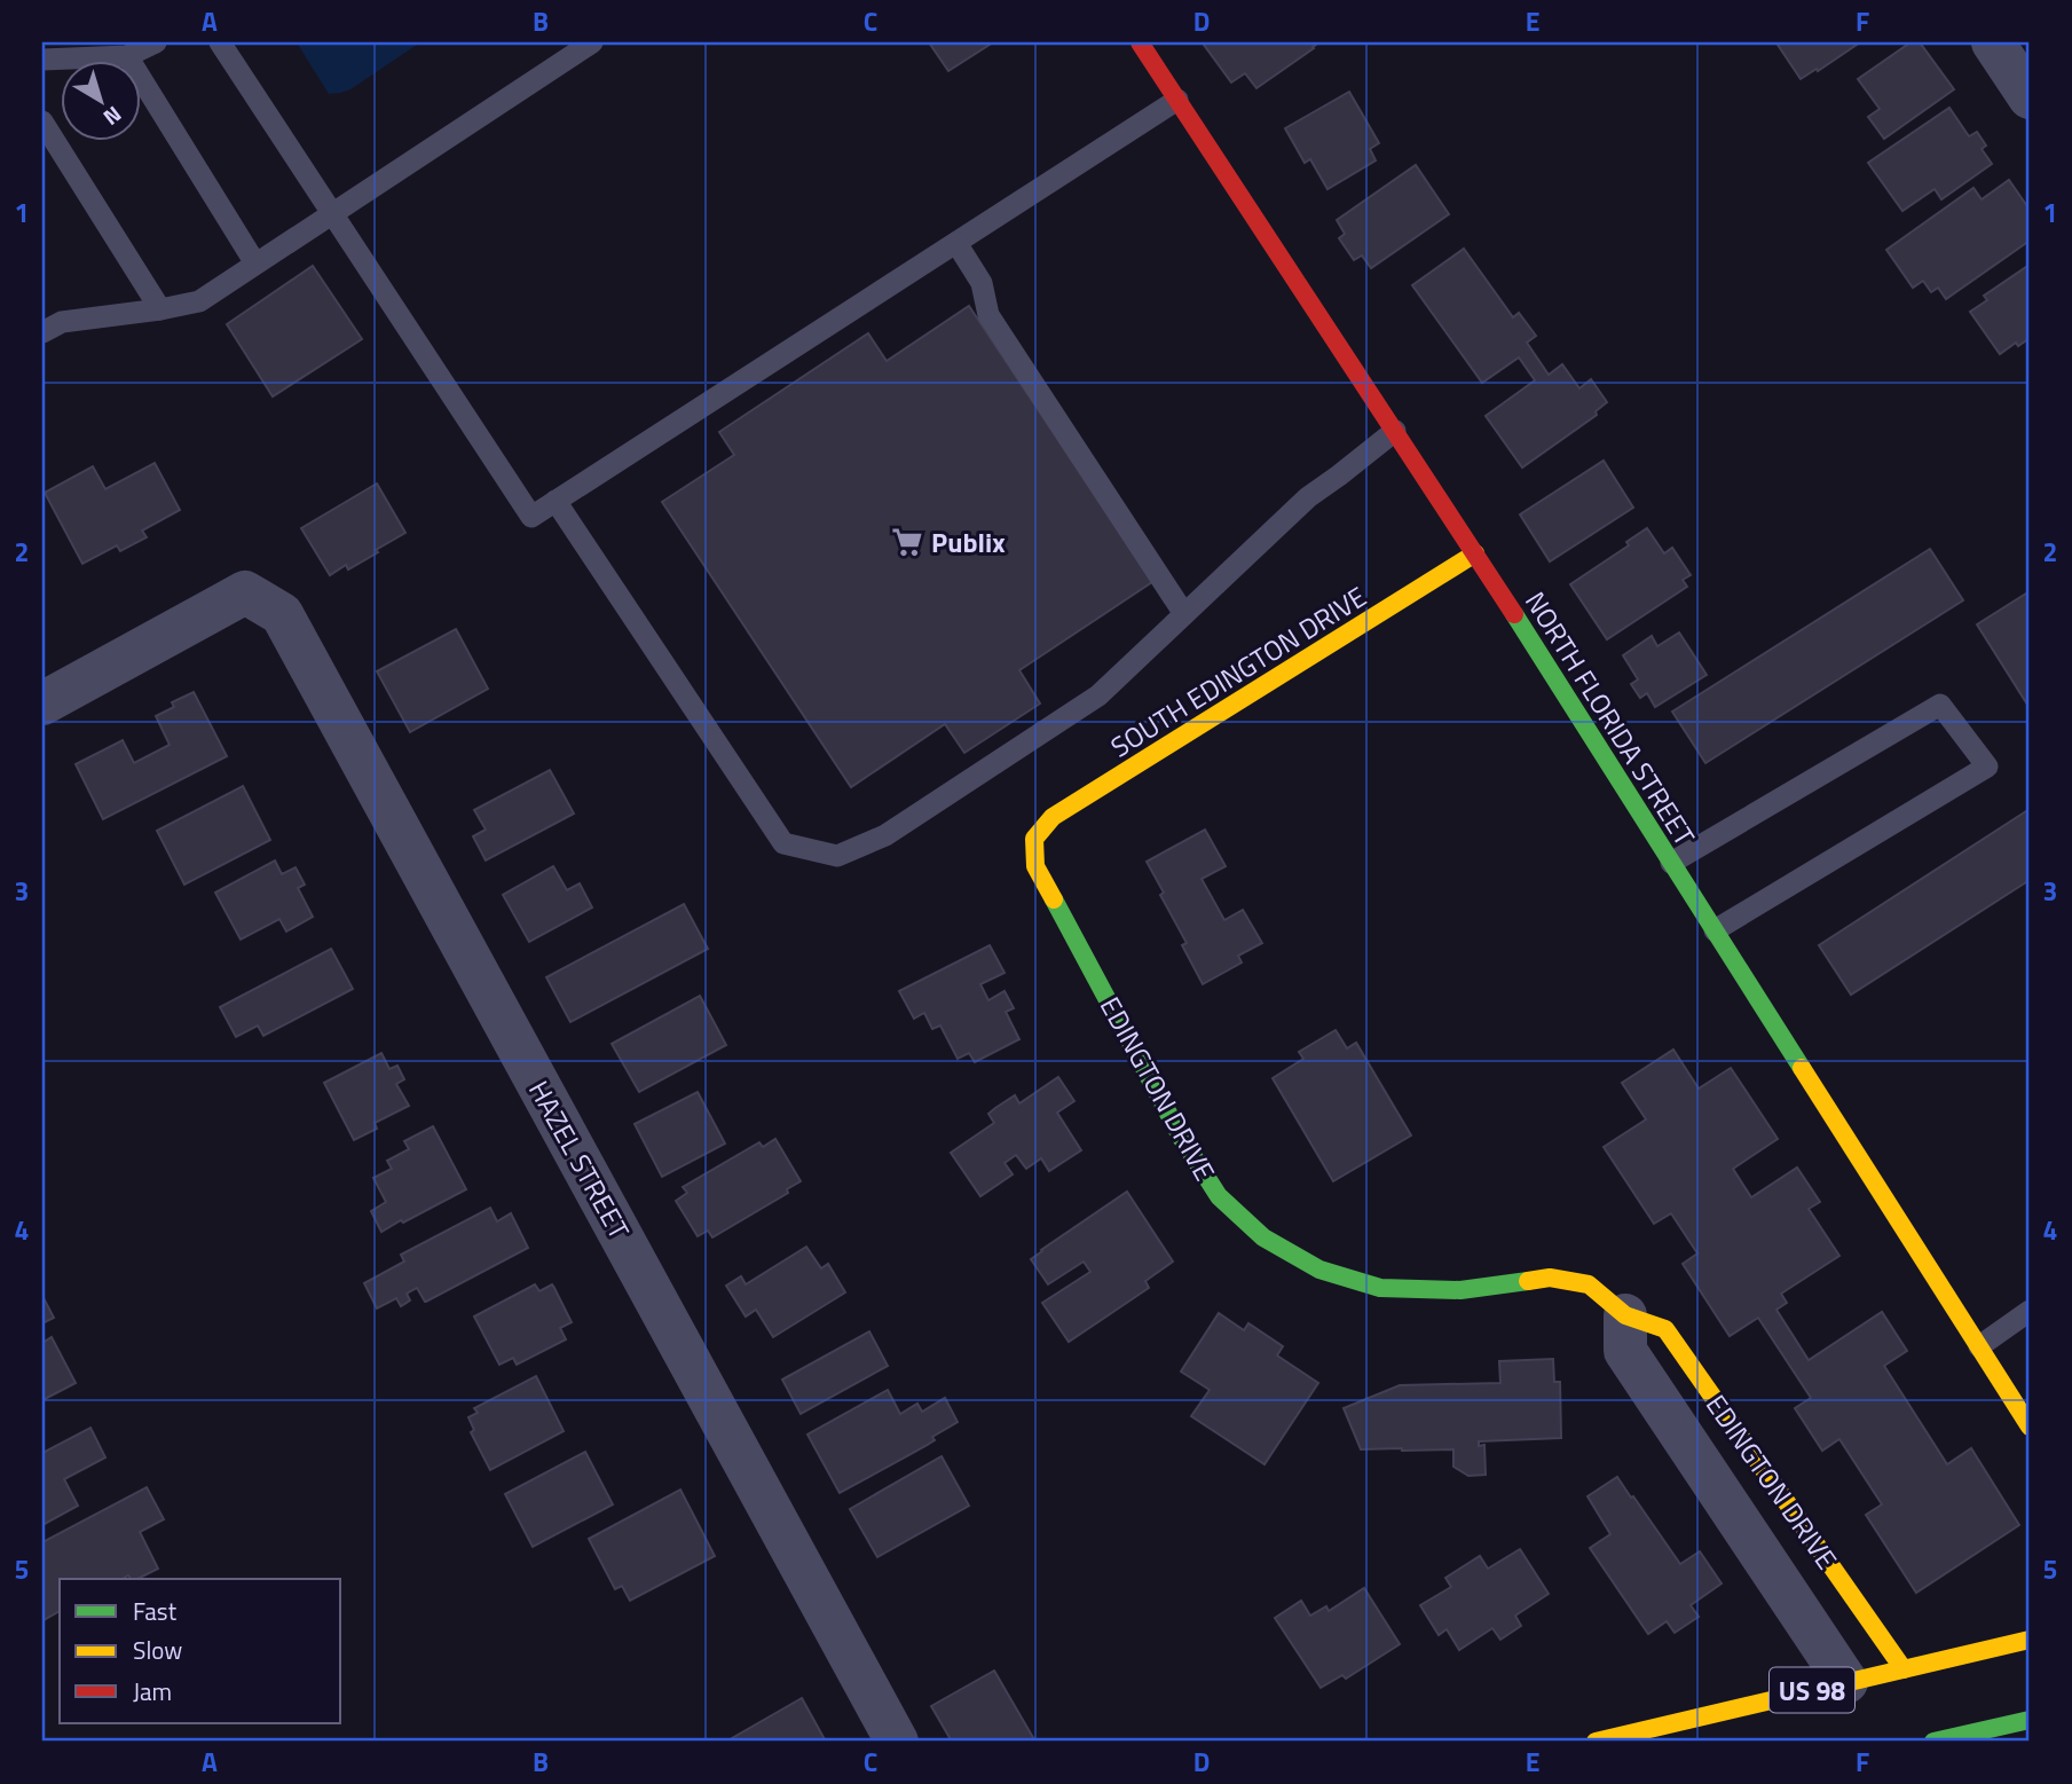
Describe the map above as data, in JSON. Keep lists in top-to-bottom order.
{
  "streets": {
    "street": [
      "SOUTH EDINGTON DRIVE",
      "NORTH FLORIDA STREET",
      "EDINGTON DRIVE",
      "HAZEL STREET",
      "US 98"
    ]
  },
  "crossings": [
    ["SOUTH EDINGTON DRIVE", "NORTH FLORIDA STREET"],
    ["SOUTH EDINGTON DRIVE", "EDINGTON DRIVE"],
    ["EDINGTON DRIVE", "US 98"]
  ],
  "places": {
    "supermarket": ["Publix"]
  },
  "legend": ["Fast", "Slow", "Jam"],
  "north": "bottom right",
  "grid": {
    "columns": [
      "A",
      "B",
      "C",
      "D",
      "E",
      "F"
    ],
    "rows": [
      "1",
      "2",
      "3",
      "4",
      "5"
    ]
  }
}
